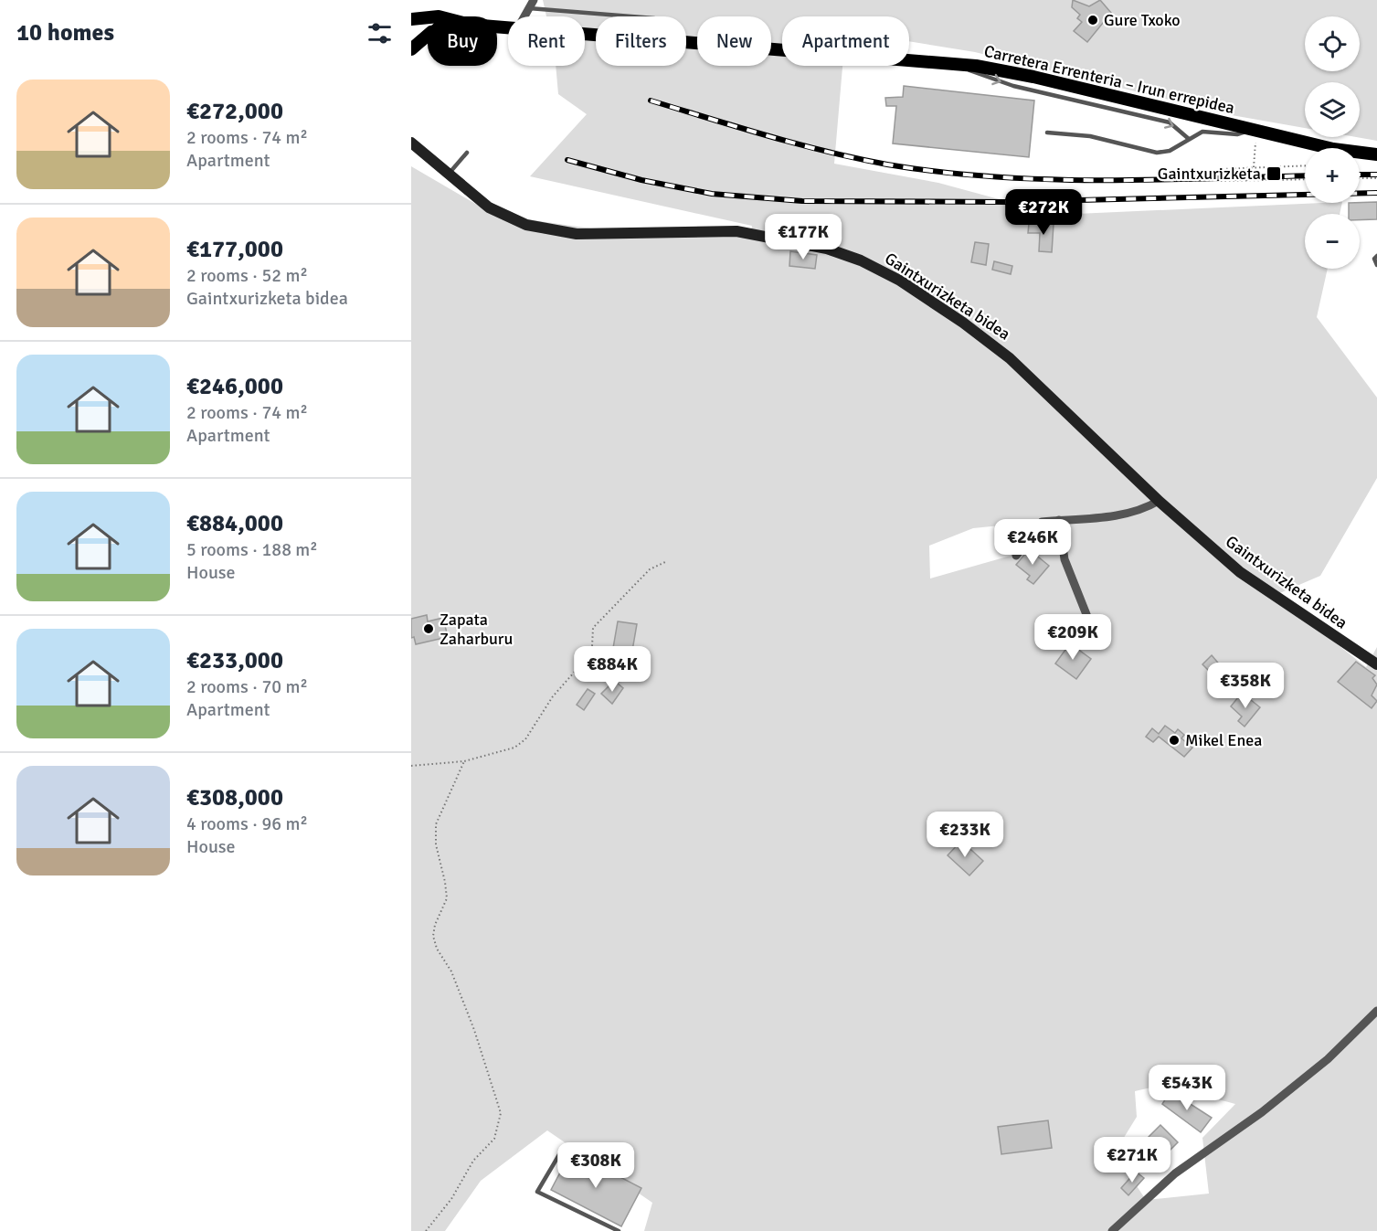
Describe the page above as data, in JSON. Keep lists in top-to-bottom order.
{
  "streets": {
    "main road": ["Carretera Errenteria – Irun errepidea", "Gaintxurizketa bidea"]
  },
  "places": {
    "other": ["Gure Txoko", "Zapata Zaharburu", "Mikel Enea"],
    "transit": ["Gaintxurizketa"]
  },
  "page": {
    "heading": "10 homes",
    "map_buttons": ["+", "−"],
    "chip": [
      "Buy",
      "Rent",
      "Filters",
      "New",
      "Apartment"
    ],
    "list": [
      {
        "name": "€272,000",
        "note": "2 rooms · 74 m² · Apartment"
      },
      {
        "name": "€177,000",
        "note": "2 rooms · 52 m² · Gaintxurizketa bidea"
      },
      {
        "name": "€246,000",
        "note": "2 rooms · 74 m² · Apartment"
      },
      {
        "name": "€884,000",
        "note": "5 rooms · 188 m² · House"
      },
      {
        "name": "€233,000",
        "note": "2 rooms · 70 m² · Apartment"
      },
      {
        "name": "€308,000",
        "note": "4 rooms · 96 m² · House"
      }
    ],
    "price": [
      "€272K",
      "€177K",
      "€246K",
      "€209K",
      "€884K",
      "€358K",
      "€233K",
      "€543K",
      "€271K",
      "€308K"
    ]
  }
}
